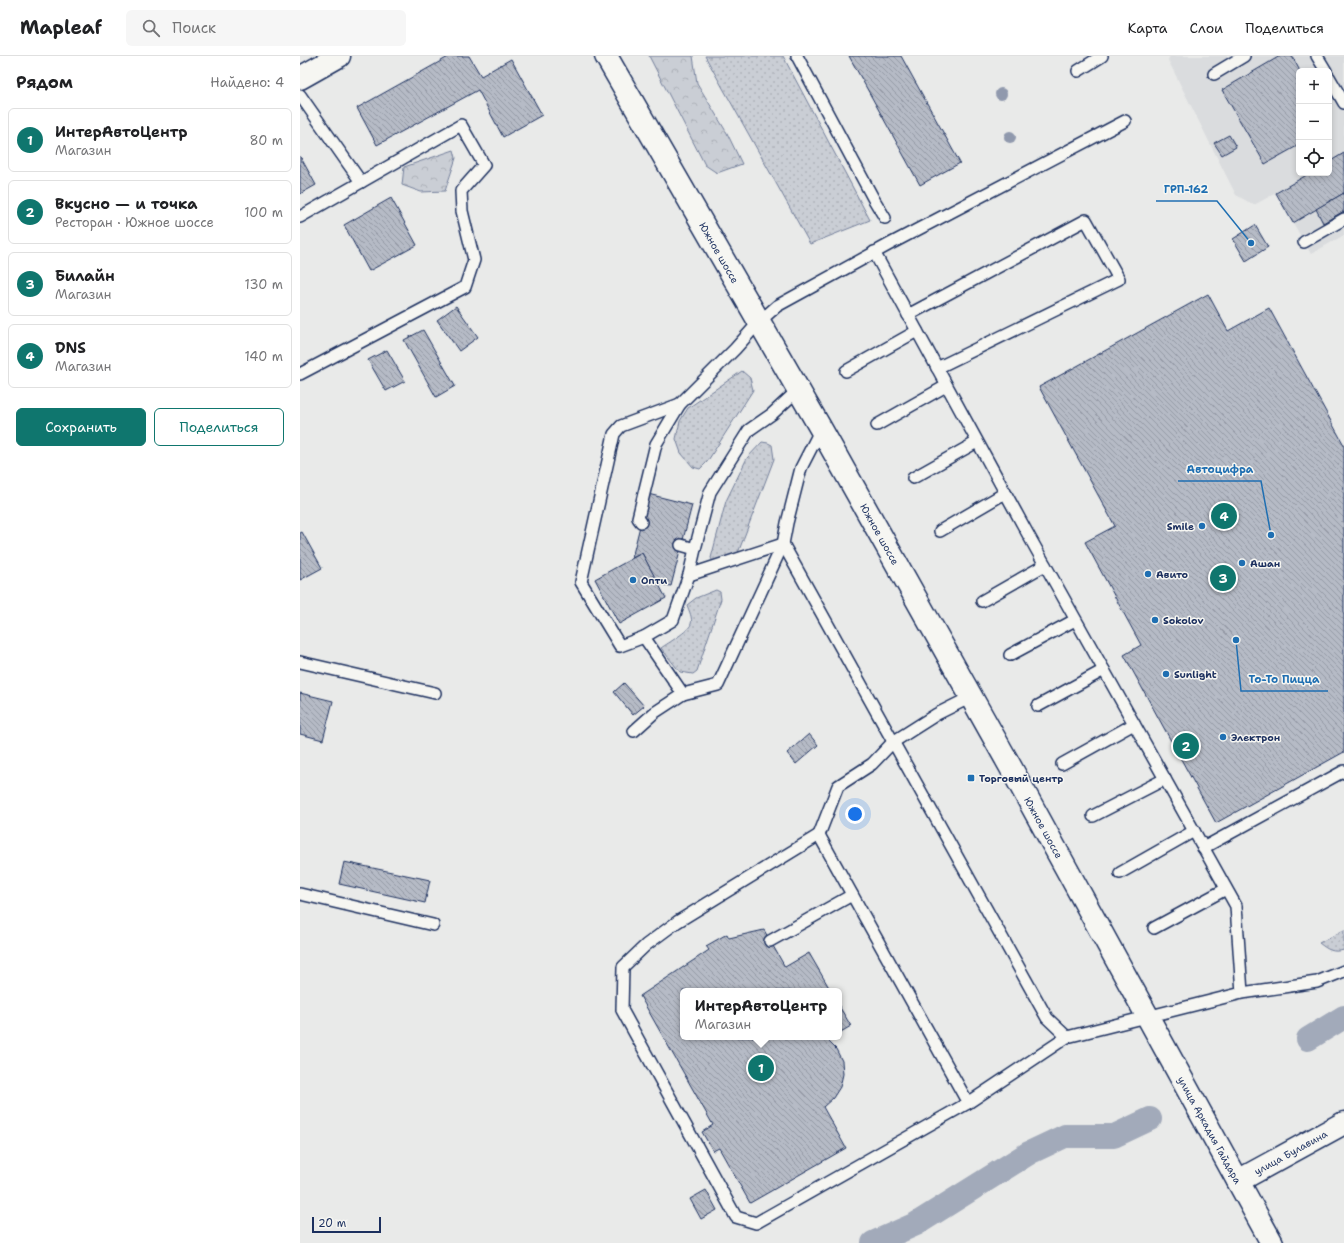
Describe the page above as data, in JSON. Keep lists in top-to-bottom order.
{
  "streets": {
    "main road": ["Южное шоссе", "улица Аркадия Гайдара", "улица Булавина"]
  },
  "crossings": [
    ["Южное шоссе", "улица Аркадия Гайдара"],
    ["улица Аркадия Гайдара", "улица Булавина"]
  ],
  "places": {
    "other": [
      "ГРП-162",
      "Smile",
      "Автоцифра",
      "Ашан",
      "Авито",
      "Опти",
      "Sokolov",
      "То-То Пицца",
      "Sunlight",
      "Электрон"
    ],
    "transit": ["Торговый центр"]
  },
  "scale_bar": "20 m",
  "page": {
    "header": "Mapleaf",
    "search": "Поиск",
    "nav": ["Карта", "Слои", "Поделиться"],
    "heading": ["Рядом", "Найдено: 4"],
    "map_buttons": ["+", "−"],
    "list": [
      {
        "mark": "1",
        "name": "ИнтерАвтоЦентр",
        "note": "Магазин",
        "value": "80 m"
      },
      {
        "mark": "2",
        "name": "Вкусно — и точка",
        "note": "Ресторан · Южное шоссе",
        "value": "100 m"
      },
      {
        "mark": "3",
        "name": "Билайн",
        "note": "Магазин",
        "value": "130 m"
      },
      {
        "mark": "4",
        "name": "DNS",
        "note": "Магазин",
        "value": "140 m"
      }
    ],
    "buttons": ["Сохранить", "Поделиться"],
    "pins": [
      "4",
      "3",
      "2",
      "1"
    ],
    "popup": ["ИнтерАвтоЦентр", "Магазин"],
    "scale": "20 m"
  }
}
